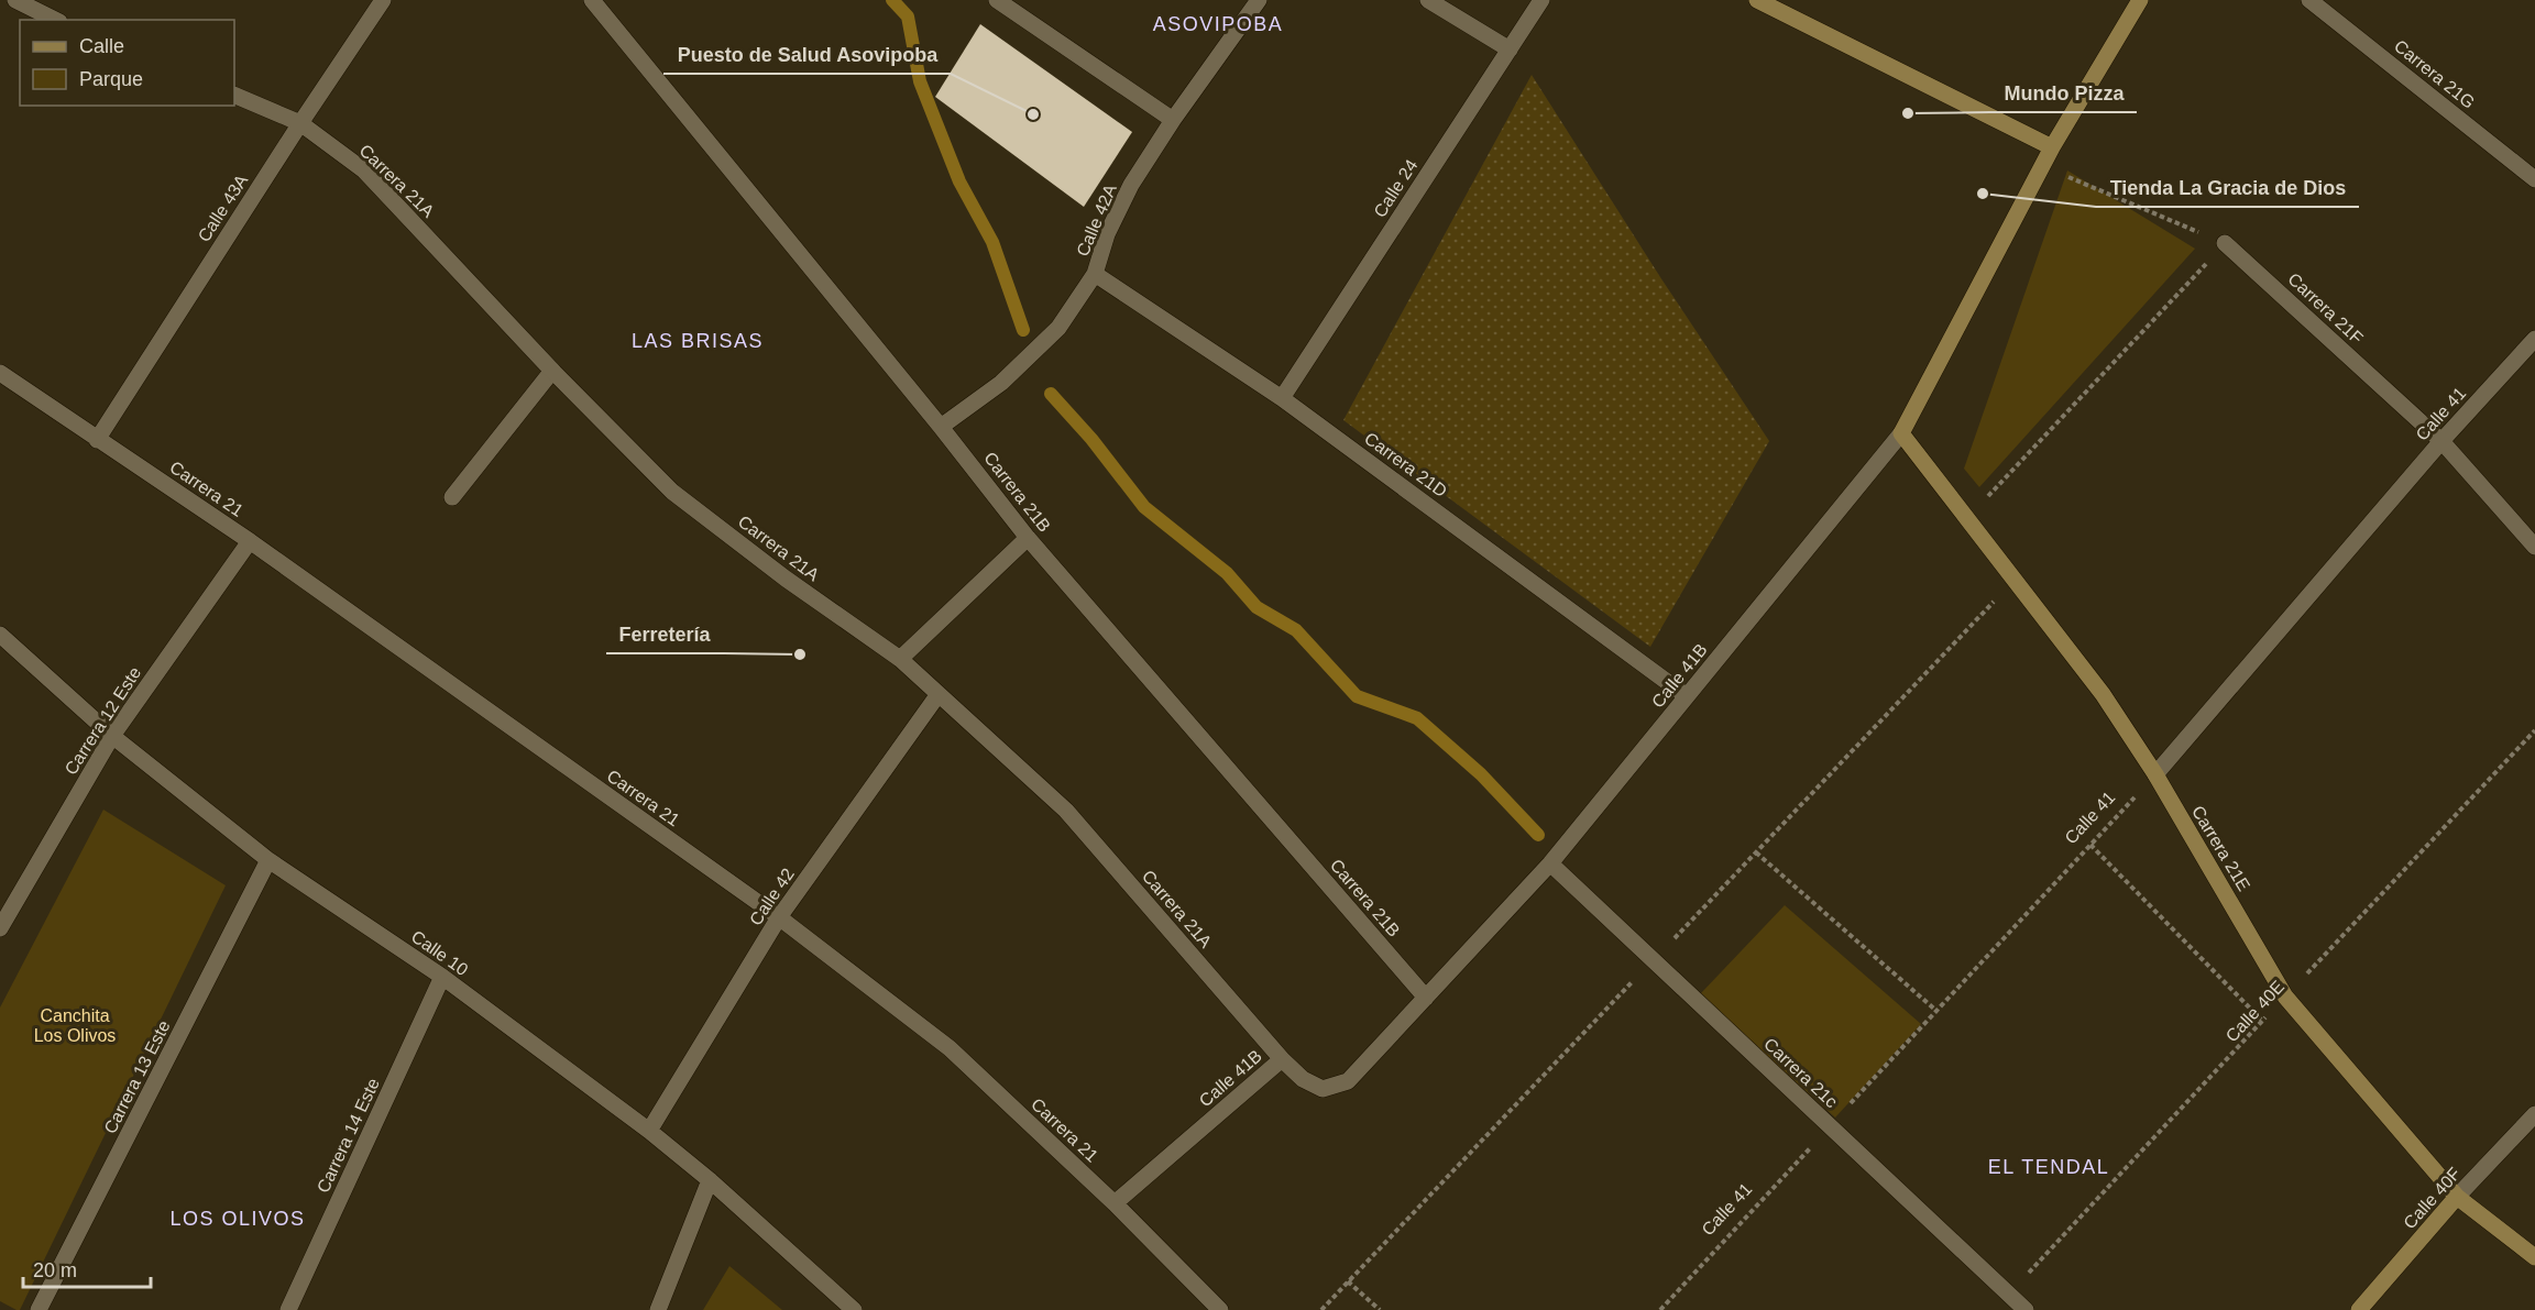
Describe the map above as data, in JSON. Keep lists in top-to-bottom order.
{
  "streets": {
    "street": [
      "Carrera 21G",
      "Carrera 21A",
      "Calle 24",
      "Calle 43A",
      "Calle 42A",
      "Carrera 21F",
      "Calle 41",
      "Carrera 21D",
      "Carrera 21",
      "Carrera 21B",
      "Calle 41B",
      "Carrera 12 Este",
      "Carrera 21E",
      "Calle 42",
      "Calle 10",
      "Carrera 21c",
      "Carrera 13 Este",
      "Carrera 14 Este",
      "Calle 40F"
    ],
    "path": ["Calle 40E"]
  },
  "crossings": [
    ["Carrera 21A", "Calle 43A"],
    ["Carrera 21A", "Calle 41B"],
    ["Carrera 21A", "Calle 42"],
    ["Calle 24", "Carrera 21D"],
    ["Calle 43A", "Carrera 21"],
    ["Calle 42A", "Carrera 21D"],
    ["Calle 42A", "Carrera 21B"],
    ["Carrera 21F", "Calle 41"],
    ["Calle 41", "Carrera 21E"],
    ["Calle 41", "Carrera 21c"],
    ["Carrera 21D", "Calle 41B"],
    ["Carrera 21", "Calle 41B"],
    ["Carrera 21", "Carrera 12 Este"],
    ["Carrera 21", "Calle 42"],
    ["Carrera 21B", "Calle 41B"],
    ["Calle 41B", "Carrera 21E"],
    ["Calle 41B", "Carrera 21c"],
    ["Carrera 12 Este", "Calle 10"],
    ["Carrera 21E", "Calle 40E"],
    ["Carrera 21E", "Calle 40F"],
    ["Calle 42", "Calle 10"],
    ["Calle 10", "Carrera 13 Este"],
    ["Calle 10", "Carrera 14 Este"],
    ["Calle 40E", "Carrera 21c"]
  ],
  "districts": [
    "ASOVIPOBA",
    "LAS BRISAS",
    "EL TENDAL",
    "LOS OLIVOS"
  ],
  "parks": ["Canchita Los Olivos"],
  "places": [
    "Mundo Pizza",
    "Puesto de Salud Asovipoba",
    "Tienda La Gracia de Dios",
    "Ferretería"
  ],
  "legend": ["Calle", "Parque"],
  "scale_bar": "20 m"
}
